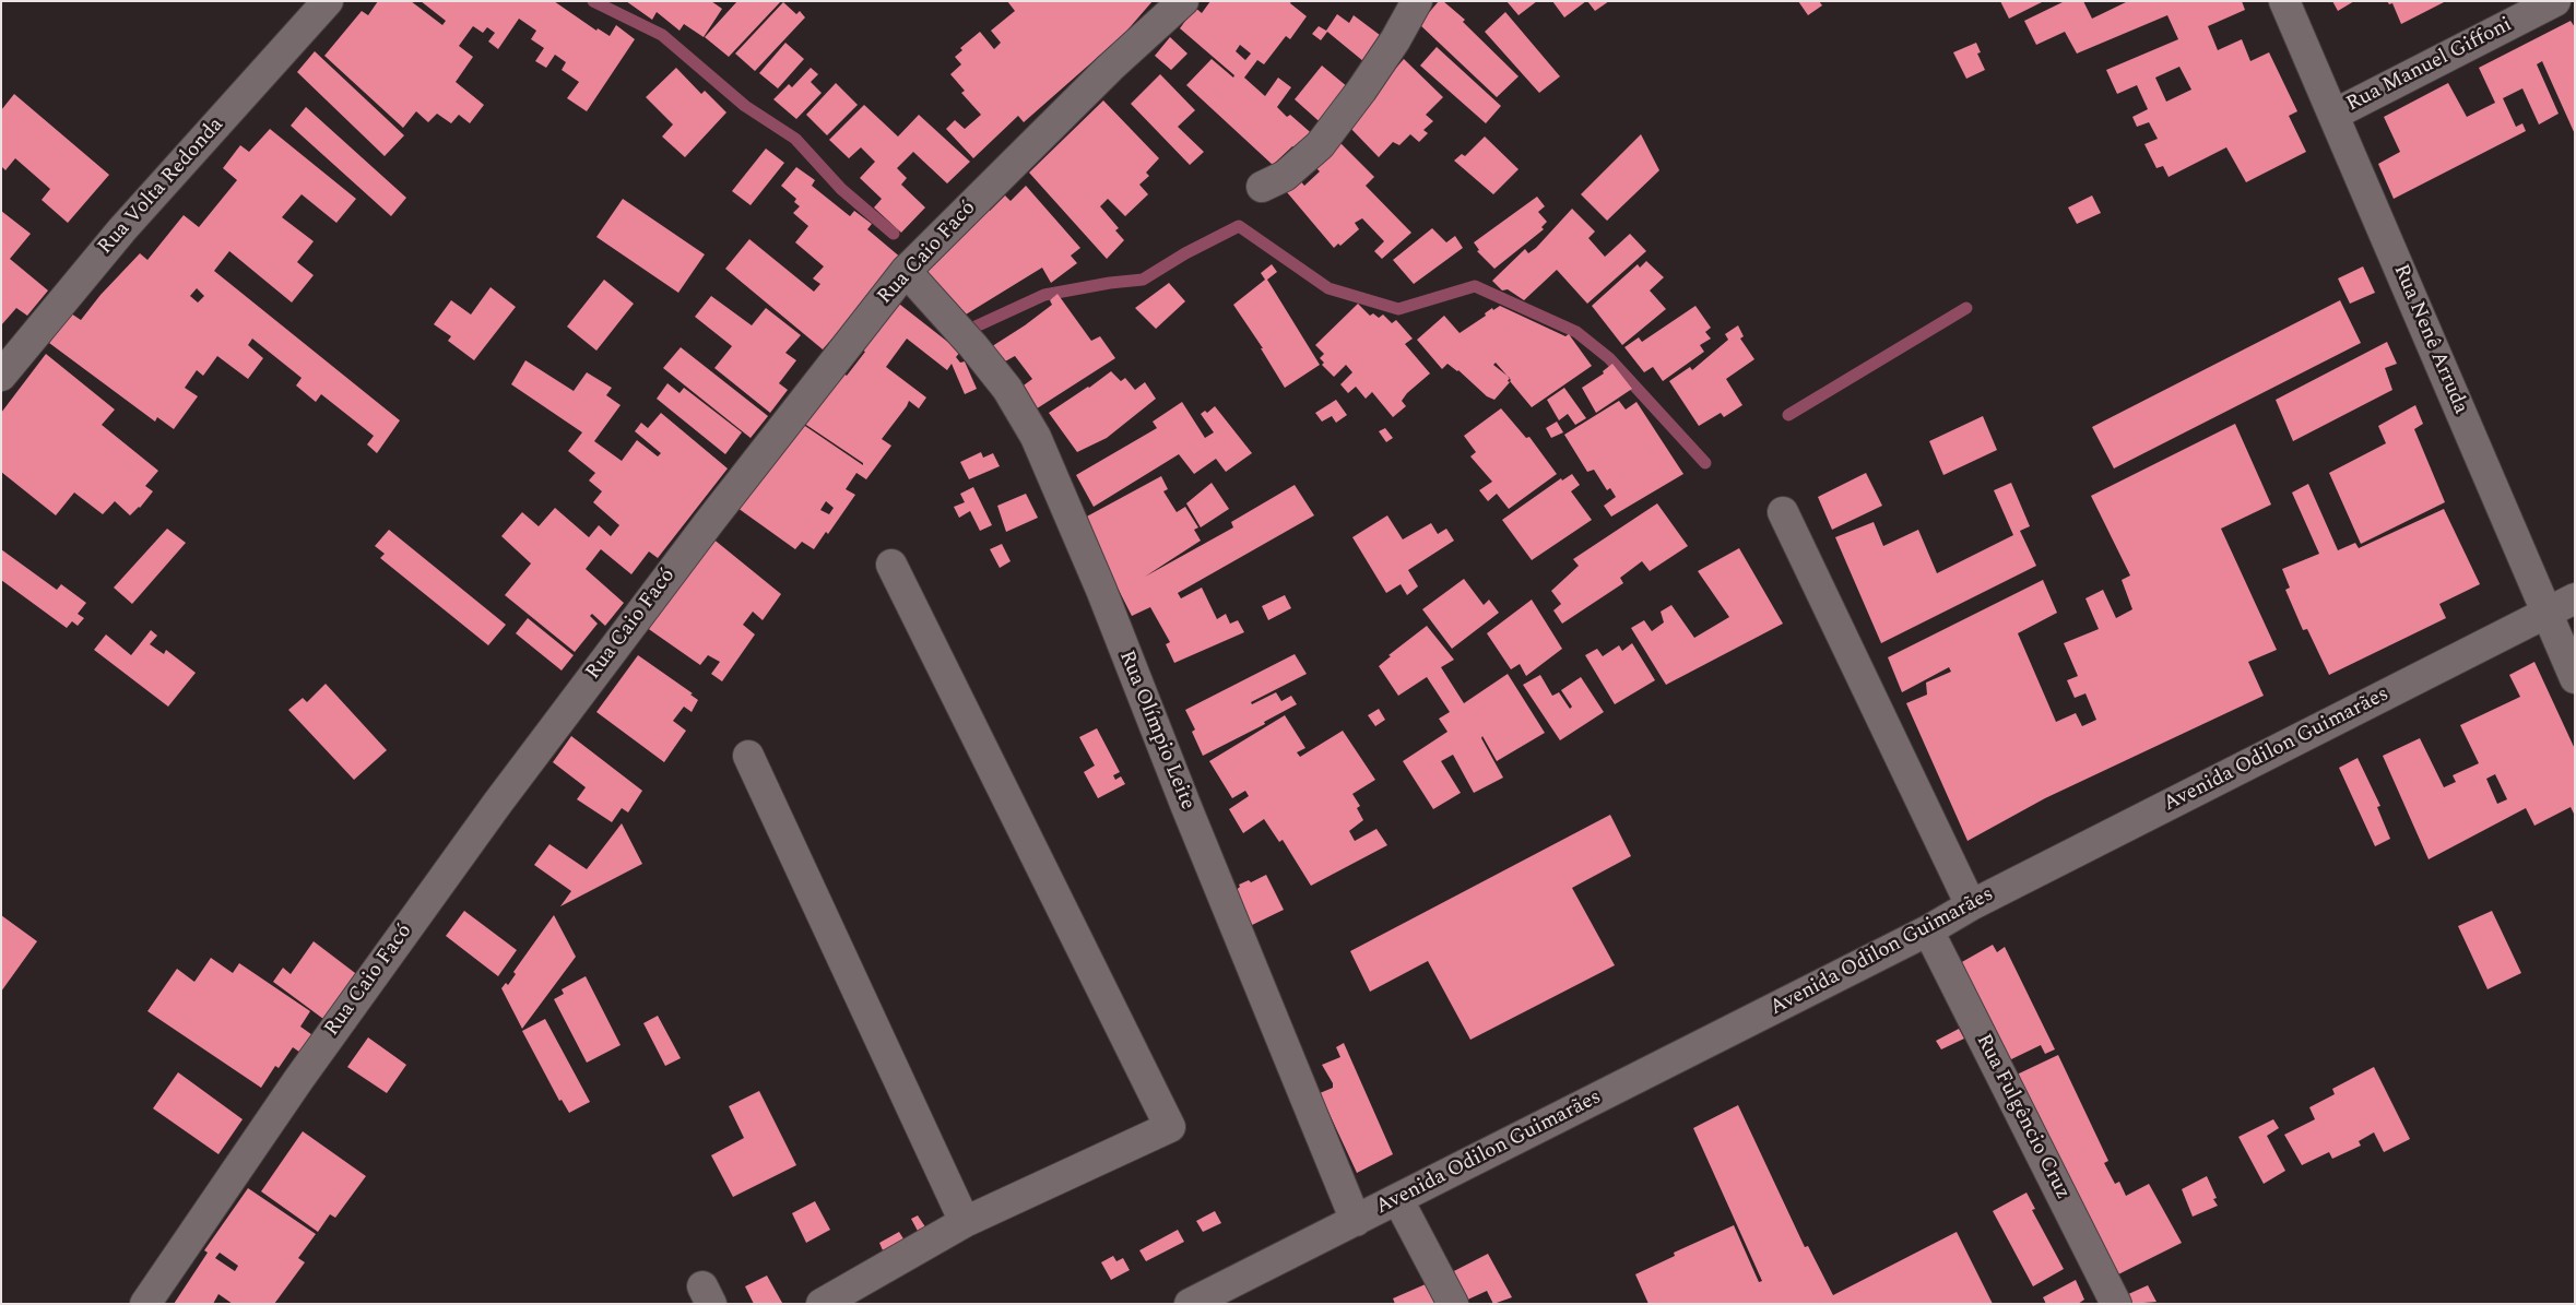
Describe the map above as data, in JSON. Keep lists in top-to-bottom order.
{
  "streets": {
    "street": [
      "Rua Manuel Giffoni",
      "Rua Volta Redonda",
      "Rua Caio Facó",
      "Rua Nenê Arruda",
      "Rua Olímpio Leite",
      "Avenida Odilon Guimarães",
      "Rua Fulgêncio Cruz"
    ]
  },
  "crossings": [
    ["Rua Manuel Giffoni", "Rua Nenê Arruda"],
    ["Rua Caio Facó", "Rua Olímpio Leite"],
    ["Rua Nenê Arruda", "Avenida Odilon Guimarães"],
    ["Rua Olímpio Leite", "Avenida Odilon Guimarães"],
    ["Avenida Odilon Guimarães", "Rua Fulgêncio Cruz"]
  ]
}
